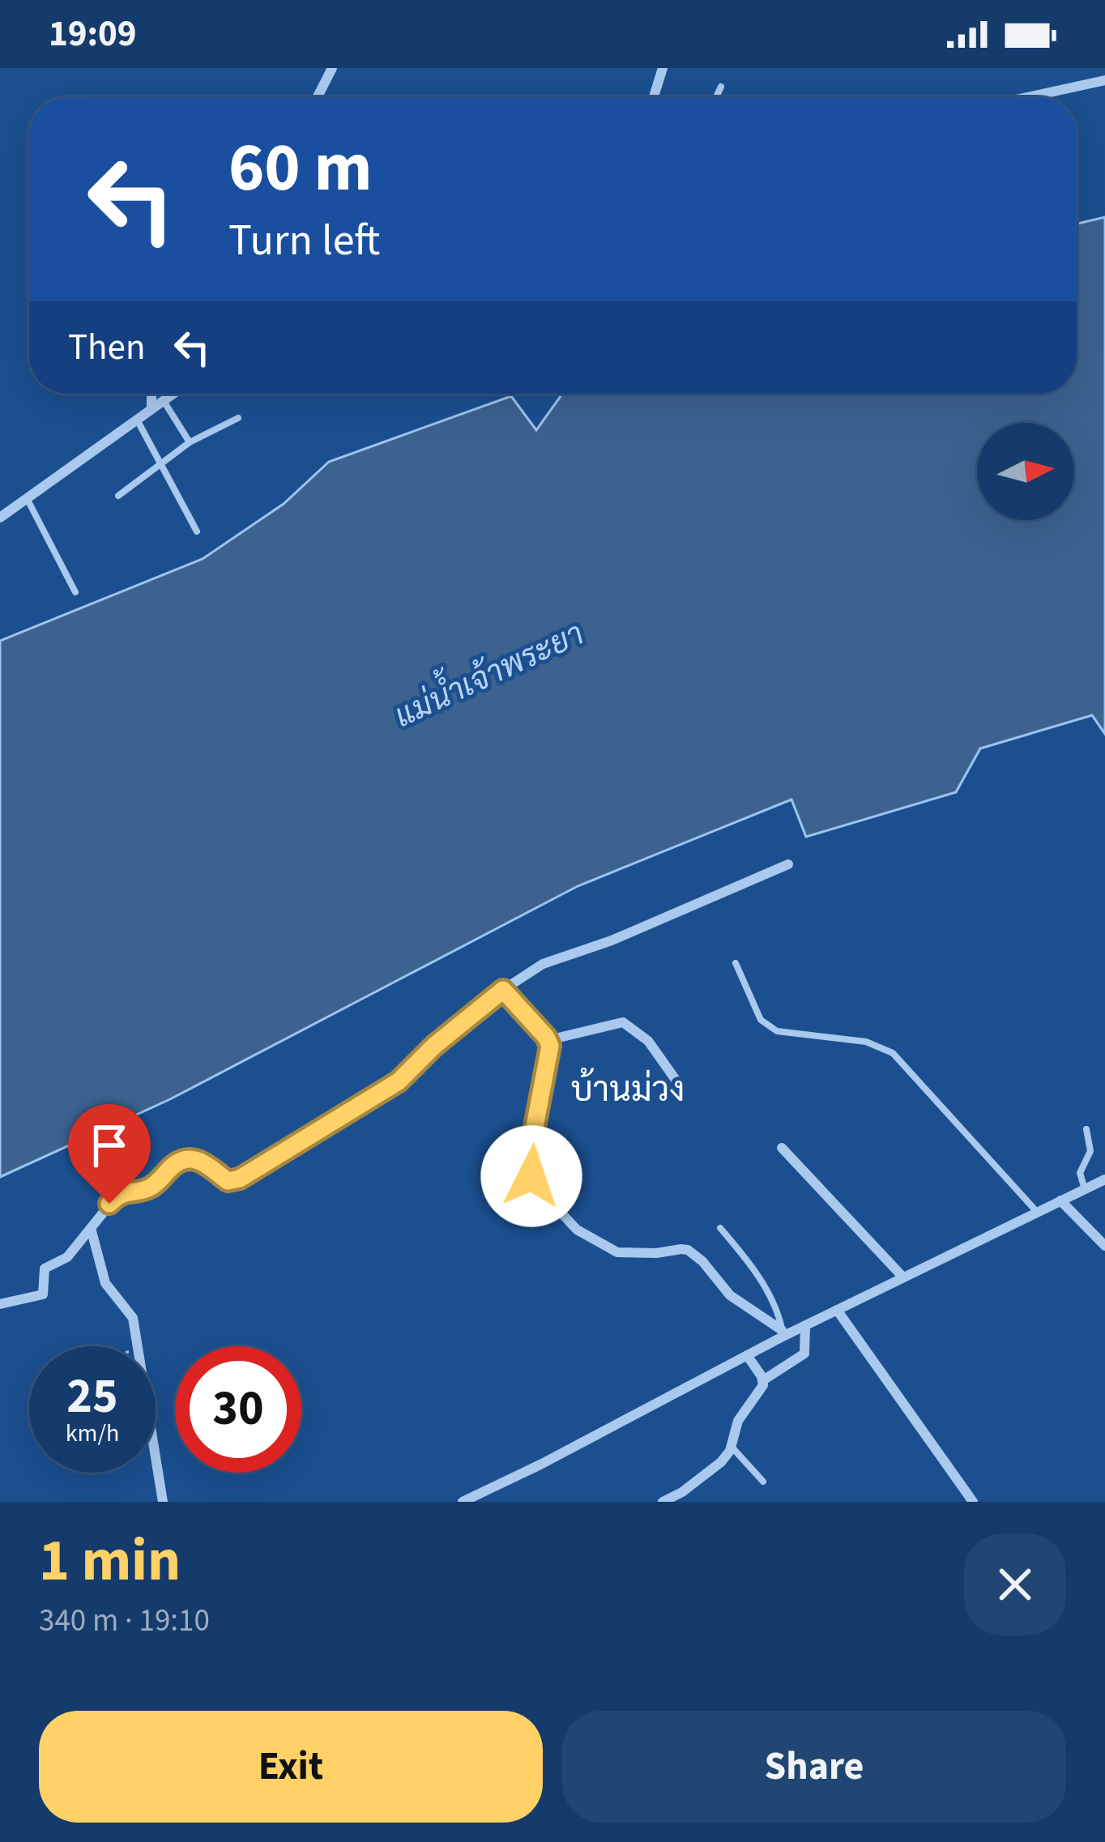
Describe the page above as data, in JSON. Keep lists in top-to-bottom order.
{
  "districts": ["บ้านม่วง"],
  "water": ["แม่น้ำเจ้าพระยา"],
  "north": "right",
  "page": {
    "status": "19:09",
    "turn": ["60 m", "Turn left"],
    "then": "Then",
    "speed": "25 km/h",
    "limit": "30",
    "heading": ["1 min", "340 m · 19:10"],
    "buttons": ["Exit", "Share"]
  }
}
